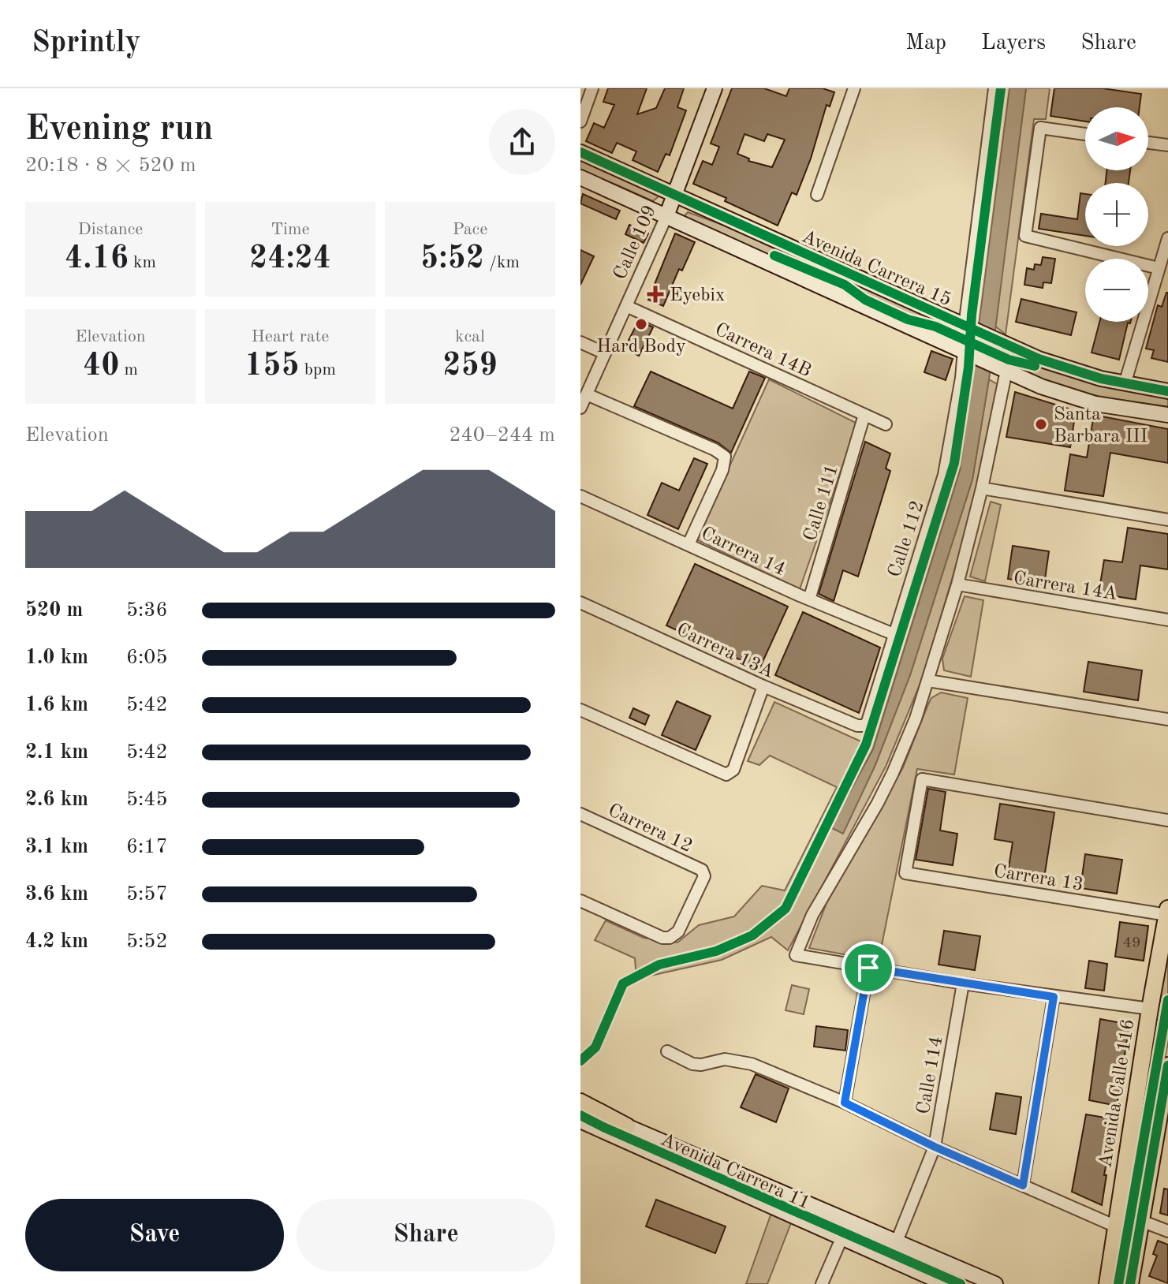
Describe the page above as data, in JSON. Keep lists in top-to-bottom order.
{
  "streets": {
    "main road": [
      "Calle 109",
      "Avenida Carrera 15",
      "Avenida Calle 116",
      "Avenida Carrera 11"
    ],
    "street": [
      "Carrera 14B",
      "Calle 111",
      "Calle 112",
      "Carrera 14",
      "Carrera 14A",
      "Carrera 13A",
      "Carrera 12",
      "Carrera 13",
      "Calle 114"
    ]
  },
  "crossings": [
    ["Calle 109", "Avenida Carrera 15"],
    ["Calle 109", "Carrera 14B"],
    ["Carrera 14B", "Calle 111"],
    ["Calle 111", "Carrera 14"],
    ["Calle 112", "Carrera 14"],
    ["Calle 112", "Carrera 13A"],
    ["Carrera 13", "Avenida Calle 116"],
    ["Calle 114", "Avenida Carrera 11"]
  ],
  "places": {
    "health": ["Eyebix"],
    "other": ["Hard Body", "Santa Barbara III"]
  },
  "house_numbers": ["49"],
  "north": "right",
  "page": {
    "header": "Sprintly",
    "nav": ["Map", "Layers", "Share"],
    "heading": ["Evening run", "20:18 · 8 × 520 m"],
    "map_buttons": ["+", "−"],
    "stats": [
      ["Distance", "4.16 km"],
      ["Time", "24:24"],
      ["Pace", "5:52 /km"],
      ["Elevation", "40 m"],
      ["Heart rate", "155 bpm"],
      ["kcal", "259"]
    ],
    "chart": ["Elevation", "240–244 m"],
    "list": [
      {
        "name": "520 m",
        "note": "5:36"
      },
      {
        "name": "1.0 km",
        "note": "6:05"
      },
      {
        "name": "1.6 km",
        "note": "5:42"
      },
      {
        "name": "2.1 km",
        "note": "5:42"
      },
      {
        "name": "2.6 km",
        "note": "5:45"
      },
      {
        "name": "3.1 km",
        "note": "6:17"
      },
      {
        "name": "3.6 km",
        "note": "5:57"
      },
      {
        "name": "4.2 km",
        "note": "5:52"
      }
    ],
    "buttons": ["Save", "Share"]
  }
}
